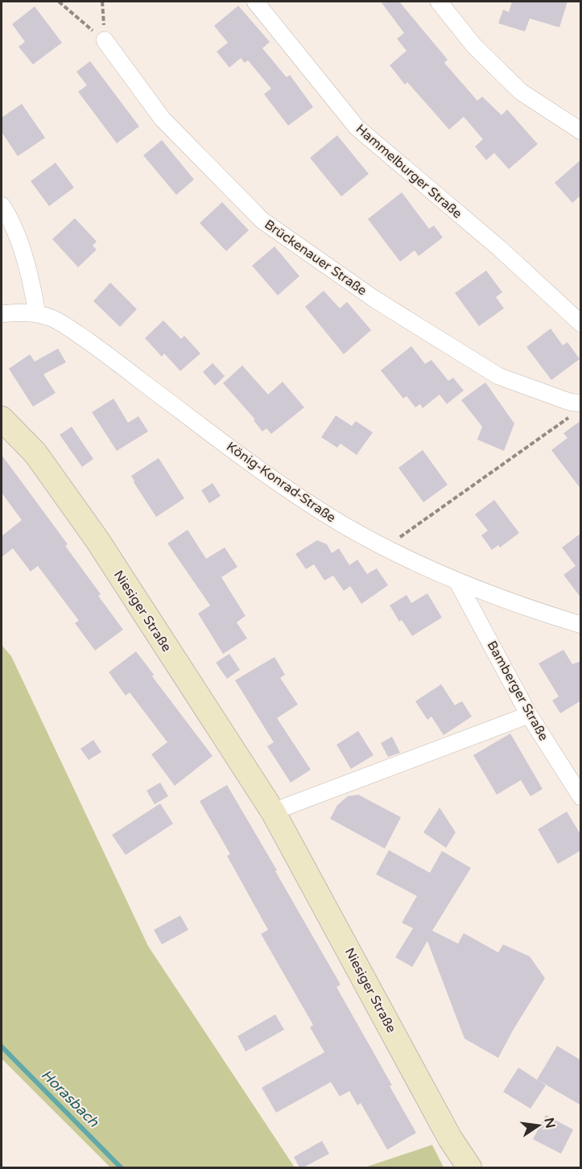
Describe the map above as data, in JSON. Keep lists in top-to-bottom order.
{
  "streets": {
    "main road": ["Niesiger Straße"],
    "street": [
      "Hammelburger Straße",
      "Brückenauer Straße",
      "König-Konrad-Straße",
      "Bamberger Straße"
    ]
  },
  "crossings": [
    ["König-Konrad-Straße", "Bamberger Straße"]
  ],
  "water": ["Horasbach"],
  "north": "right"
}
